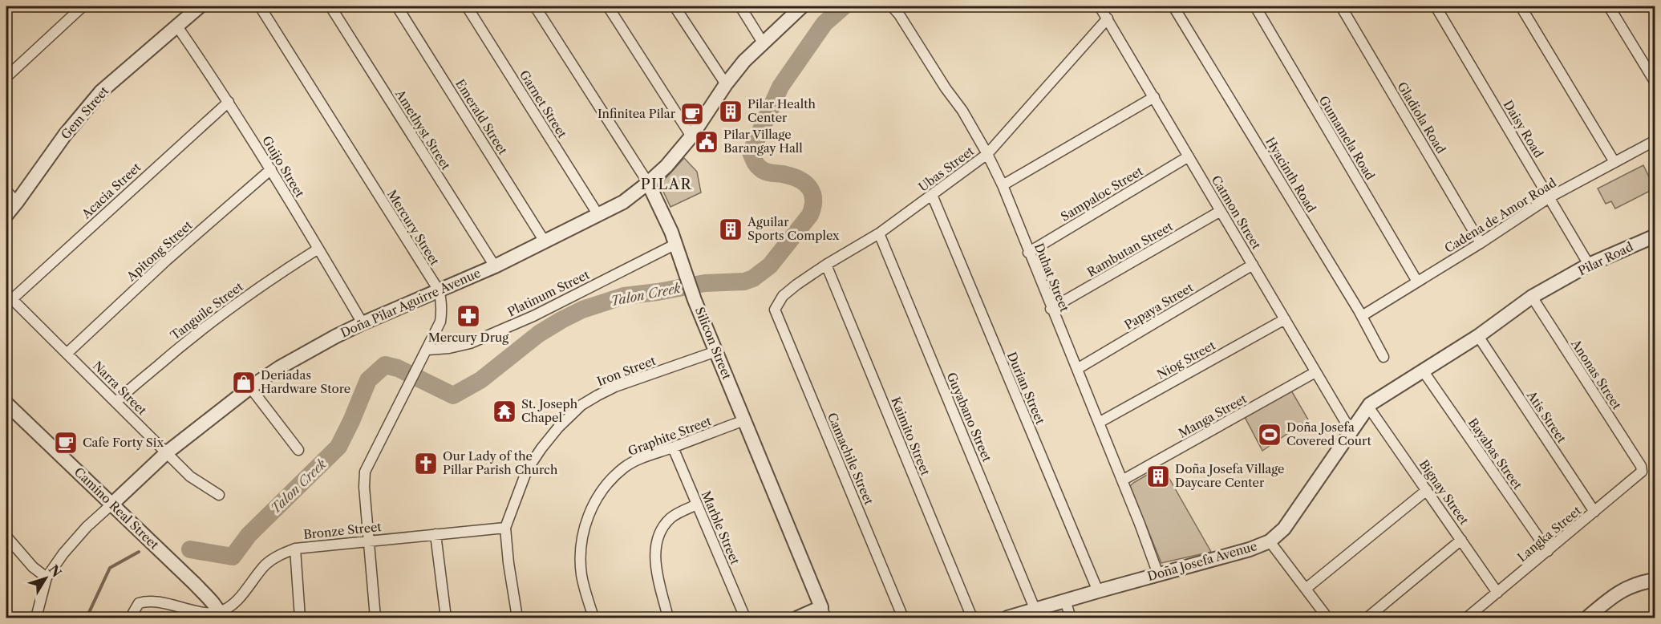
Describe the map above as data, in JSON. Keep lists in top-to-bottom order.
{
  "streets": {
    "street": [
      "Garnet Street",
      "Gem Street",
      "Emerald Street",
      "Gladiola Road",
      "Daisy Road",
      "Amethyst Street",
      "Gumamela Road",
      "Guijo Street",
      "Ubas Street",
      "Hyacinth Road",
      "Acacia Street",
      "Sampaloc Street",
      "Catmon Street",
      "Cadena de Amor Road",
      "Mercury Street",
      "Rambutan Street",
      "Apitong Street",
      "Pilar Road",
      "Duhat Street",
      "Platinum Street",
      "Doña Pilar Aguirre Avenue",
      "Papaya Street",
      "Tanguile Street",
      "Silicon Street",
      "Niog Street",
      "Iron Street",
      "Anonas Street",
      "Narra Street",
      "Durian Street",
      "Manga Street",
      "Guyabano Street",
      "Atis Street",
      "Graphite Street",
      "Kaimito Street",
      "Bayabas Street",
      "Camachile Street",
      "Bignay Street",
      "Camino Real Street",
      "Marble Street",
      "Bronze Street",
      "Langka Street",
      "Doña Josefa Avenue"
    ]
  },
  "crossings": [
    ["Garnet Street", "Doña Pilar Aguirre Avenue"],
    ["Gem Street", "Guijo Street"],
    ["Emerald Street", "Doña Pilar Aguirre Avenue"],
    ["Gladiola Road", "Cadena de Amor Road"],
    ["Daisy Road", "Cadena de Amor Road"],
    ["Daisy Road", "Pilar Road"],
    ["Amethyst Street", "Doña Pilar Aguirre Avenue"],
    ["Gumamela Road", "Cadena de Amor Road"],
    ["Guijo Street", "Acacia Street"],
    ["Guijo Street", "Apitong Street"],
    ["Guijo Street", "Doña Pilar Aguirre Avenue"],
    ["Guijo Street", "Tanguile Street"],
    ["Ubas Street", "Catmon Street"],
    ["Ubas Street", "Duhat Street"],
    ["Ubas Street", "Durian Street"],
    ["Ubas Street", "Guyabano Street"],
    ["Ubas Street", "Kaimito Street"],
    ["Ubas Street", "Camachile Street"],
    ["Hyacinth Road", "Cadena de Amor Road"],
    ["Acacia Street", "Narra Street"],
    ["Sampaloc Street", "Catmon Street"],
    ["Sampaloc Street", "Duhat Street"],
    ["Catmon Street", "Rambutan Street"],
    ["Catmon Street", "Papaya Street"],
    ["Catmon Street", "Niog Street"],
    ["Catmon Street", "Manga Street"],
    ["Catmon Street", "Doña Josefa Avenue"],
    ["Mercury Street", "Platinum Street"],
    ["Mercury Street", "Doña Pilar Aguirre Avenue"],
    ["Mercury Street", "Bronze Street"],
    ["Rambutan Street", "Duhat Street"],
    ["Apitong Street", "Narra Street"],
    ["Pilar Road", "Doña Josefa Avenue"],
    ["Duhat Street", "Papaya Street"],
    ["Duhat Street", "Niog Street"],
    ["Duhat Street", "Manga Street"],
    ["Duhat Street", "Doña Josefa Avenue"],
    ["Platinum Street", "Silicon Street"],
    ["Doña Pilar Aguirre Avenue", "Silicon Street"],
    ["Doña Pilar Aguirre Avenue", "Narra Street"],
    ["Doña Pilar Aguirre Avenue", "Camino Real Street"],
    ["Tanguile Street", "Narra Street"],
    ["Silicon Street", "Iron Street"],
    ["Silicon Street", "Graphite Street"],
    ["Iron Street", "Bronze Street"],
    ["Anonas Street", "Langka Street"],
    ["Anonas Street", "Doña Josefa Avenue"],
    ["Durian Street", "Doña Josefa Avenue"],
    ["Guyabano Street", "Doña Josefa Avenue"],
    ["Atis Street", "Langka Street"],
    ["Atis Street", "Doña Josefa Avenue"],
    ["Graphite Street", "Marble Street"],
    ["Bayabas Street", "Langka Street"],
    ["Bayabas Street", "Doña Josefa Avenue"],
    ["Bignay Street", "Langka Street"],
    ["Bignay Street", "Doña Josefa Avenue"],
    ["Camino Real Street", "Bronze Street"]
  ],
  "districts": ["PILAR"],
  "water": ["Talon Creek"],
  "places": {
    "building": ["Pilar Health Center", "Aguilar Sports Complex", "Doña Josefa Village Daycare Center"],
    "cafe": ["Infinitea Pilar", "Cafe Forty Six"],
    "public building": ["Pilar Village Barangay Hall"],
    "pharmacy": ["Mercury Drug"],
    "shop": ["Deriadas Hardware Store"],
    "temple": ["St. Joseph Chapel"],
    "sports": ["Doña Josefa Covered Court"],
    "church": ["Our Lady of the Pillar Parish Church"]
  },
  "north": "top right"
}
